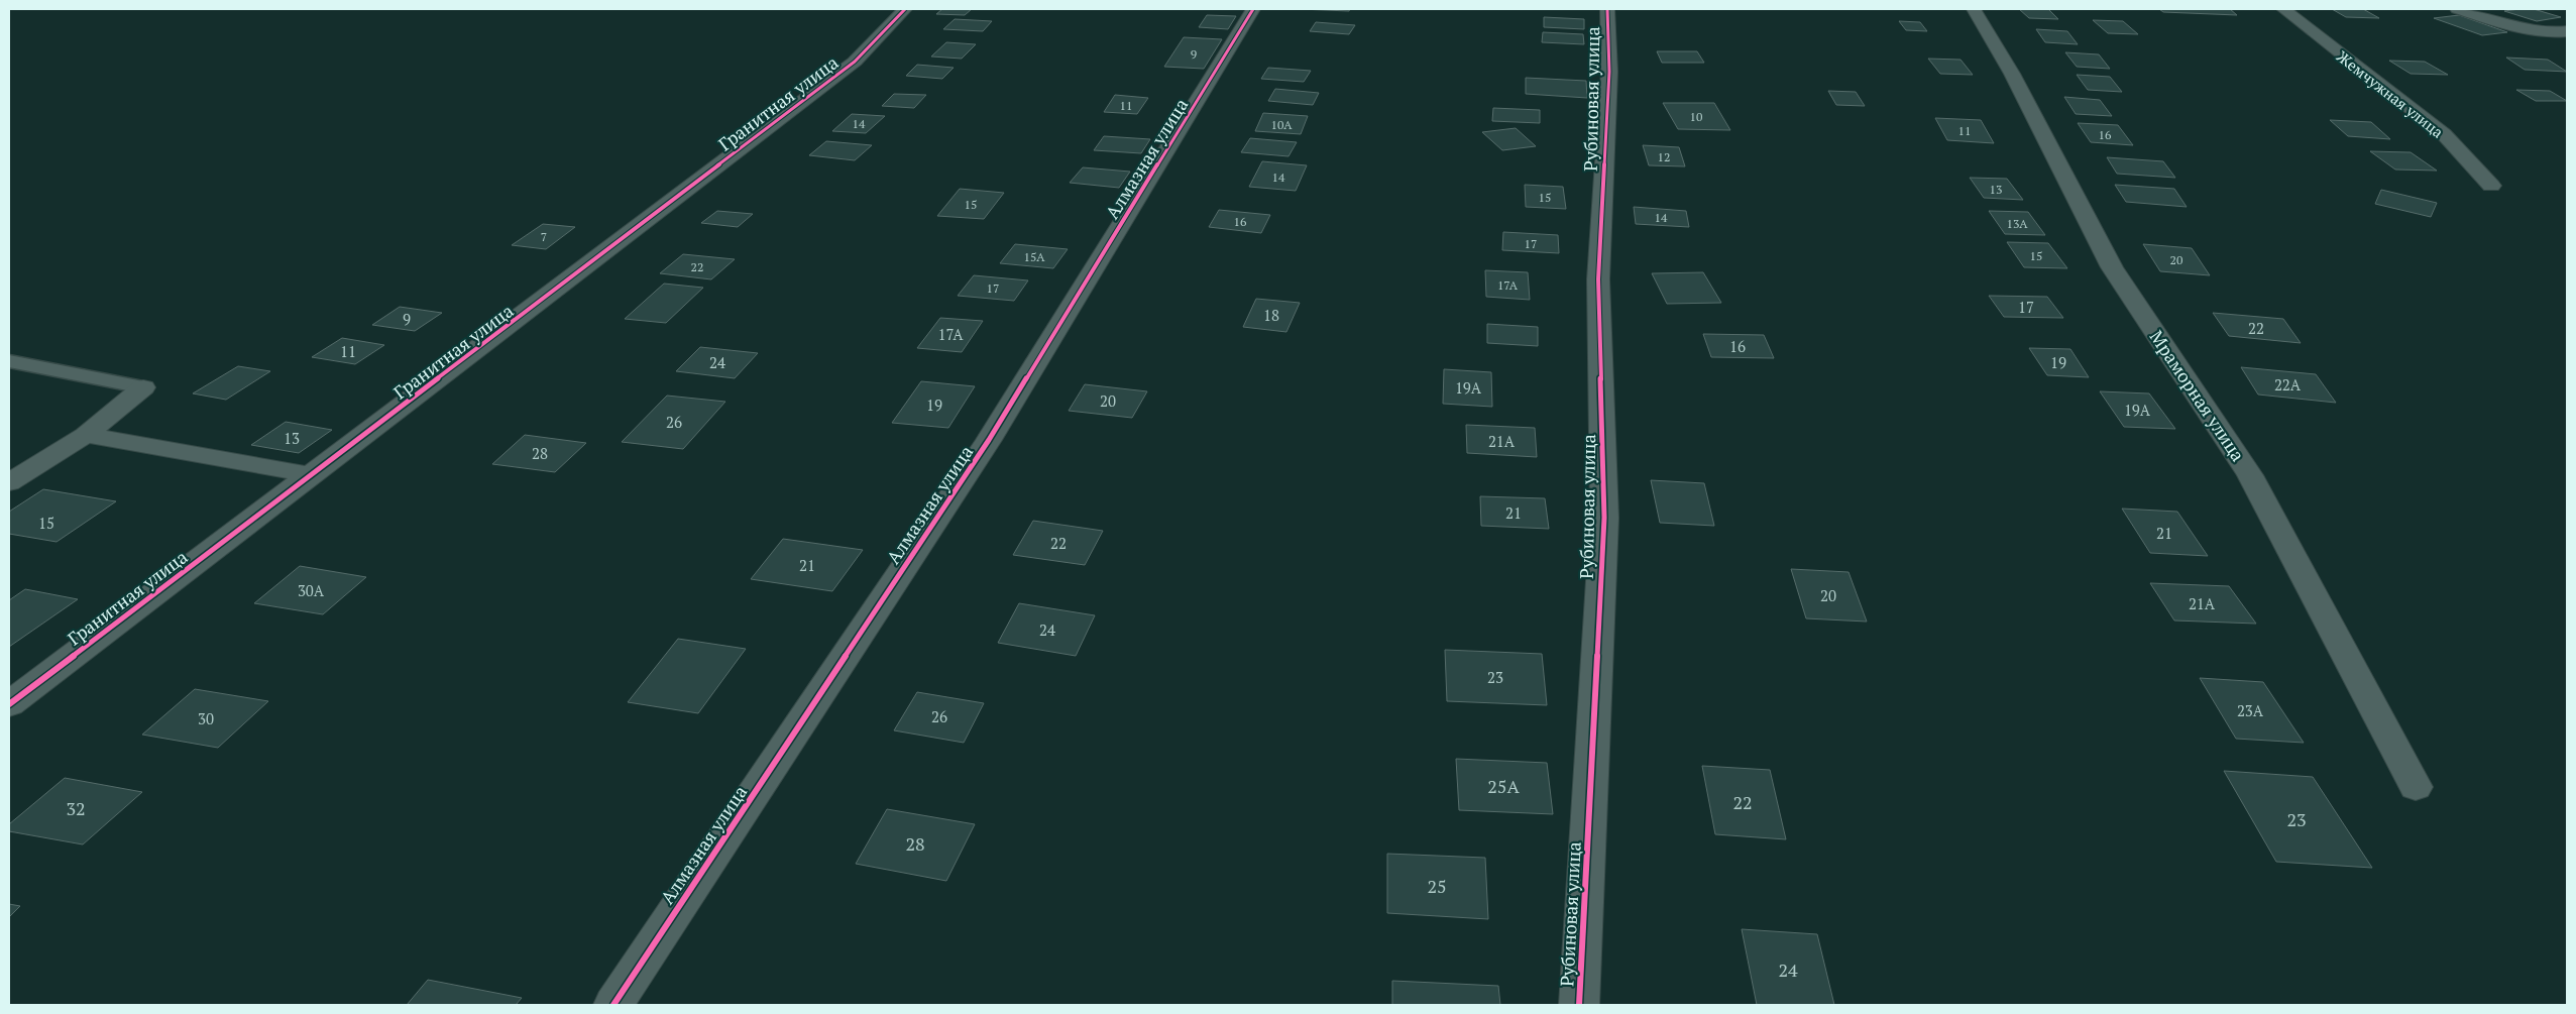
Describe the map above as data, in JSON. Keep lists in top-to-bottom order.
{
  "streets": {
    "street": [
      "Жемчужная улица",
      "Рубиновая улица",
      "Гранитная улица",
      "Алмазная улица",
      "Мраморная улица"
    ]
  },
  "house_numbers": [
    "9",
    "11",
    "10",
    "14",
    "10А",
    "11",
    "16",
    "12",
    "14",
    "13",
    "15",
    "15",
    "14",
    "16",
    "13А",
    "7",
    "17",
    "15",
    "15А",
    "20",
    "22",
    "17А",
    "17",
    "17",
    "18",
    "9",
    "22",
    "17А",
    "16",
    "11",
    "24",
    "19",
    "22А",
    "19А",
    "20",
    "19",
    "19А",
    "26",
    "13",
    "21А",
    "28",
    "21",
    "15",
    "21",
    "22",
    "21",
    "30А",
    "20",
    "21А",
    "24",
    "23",
    "23А",
    "26",
    "30",
    "25А",
    "22",
    "32",
    "23",
    "28",
    "25",
    "24"
  ]
}
